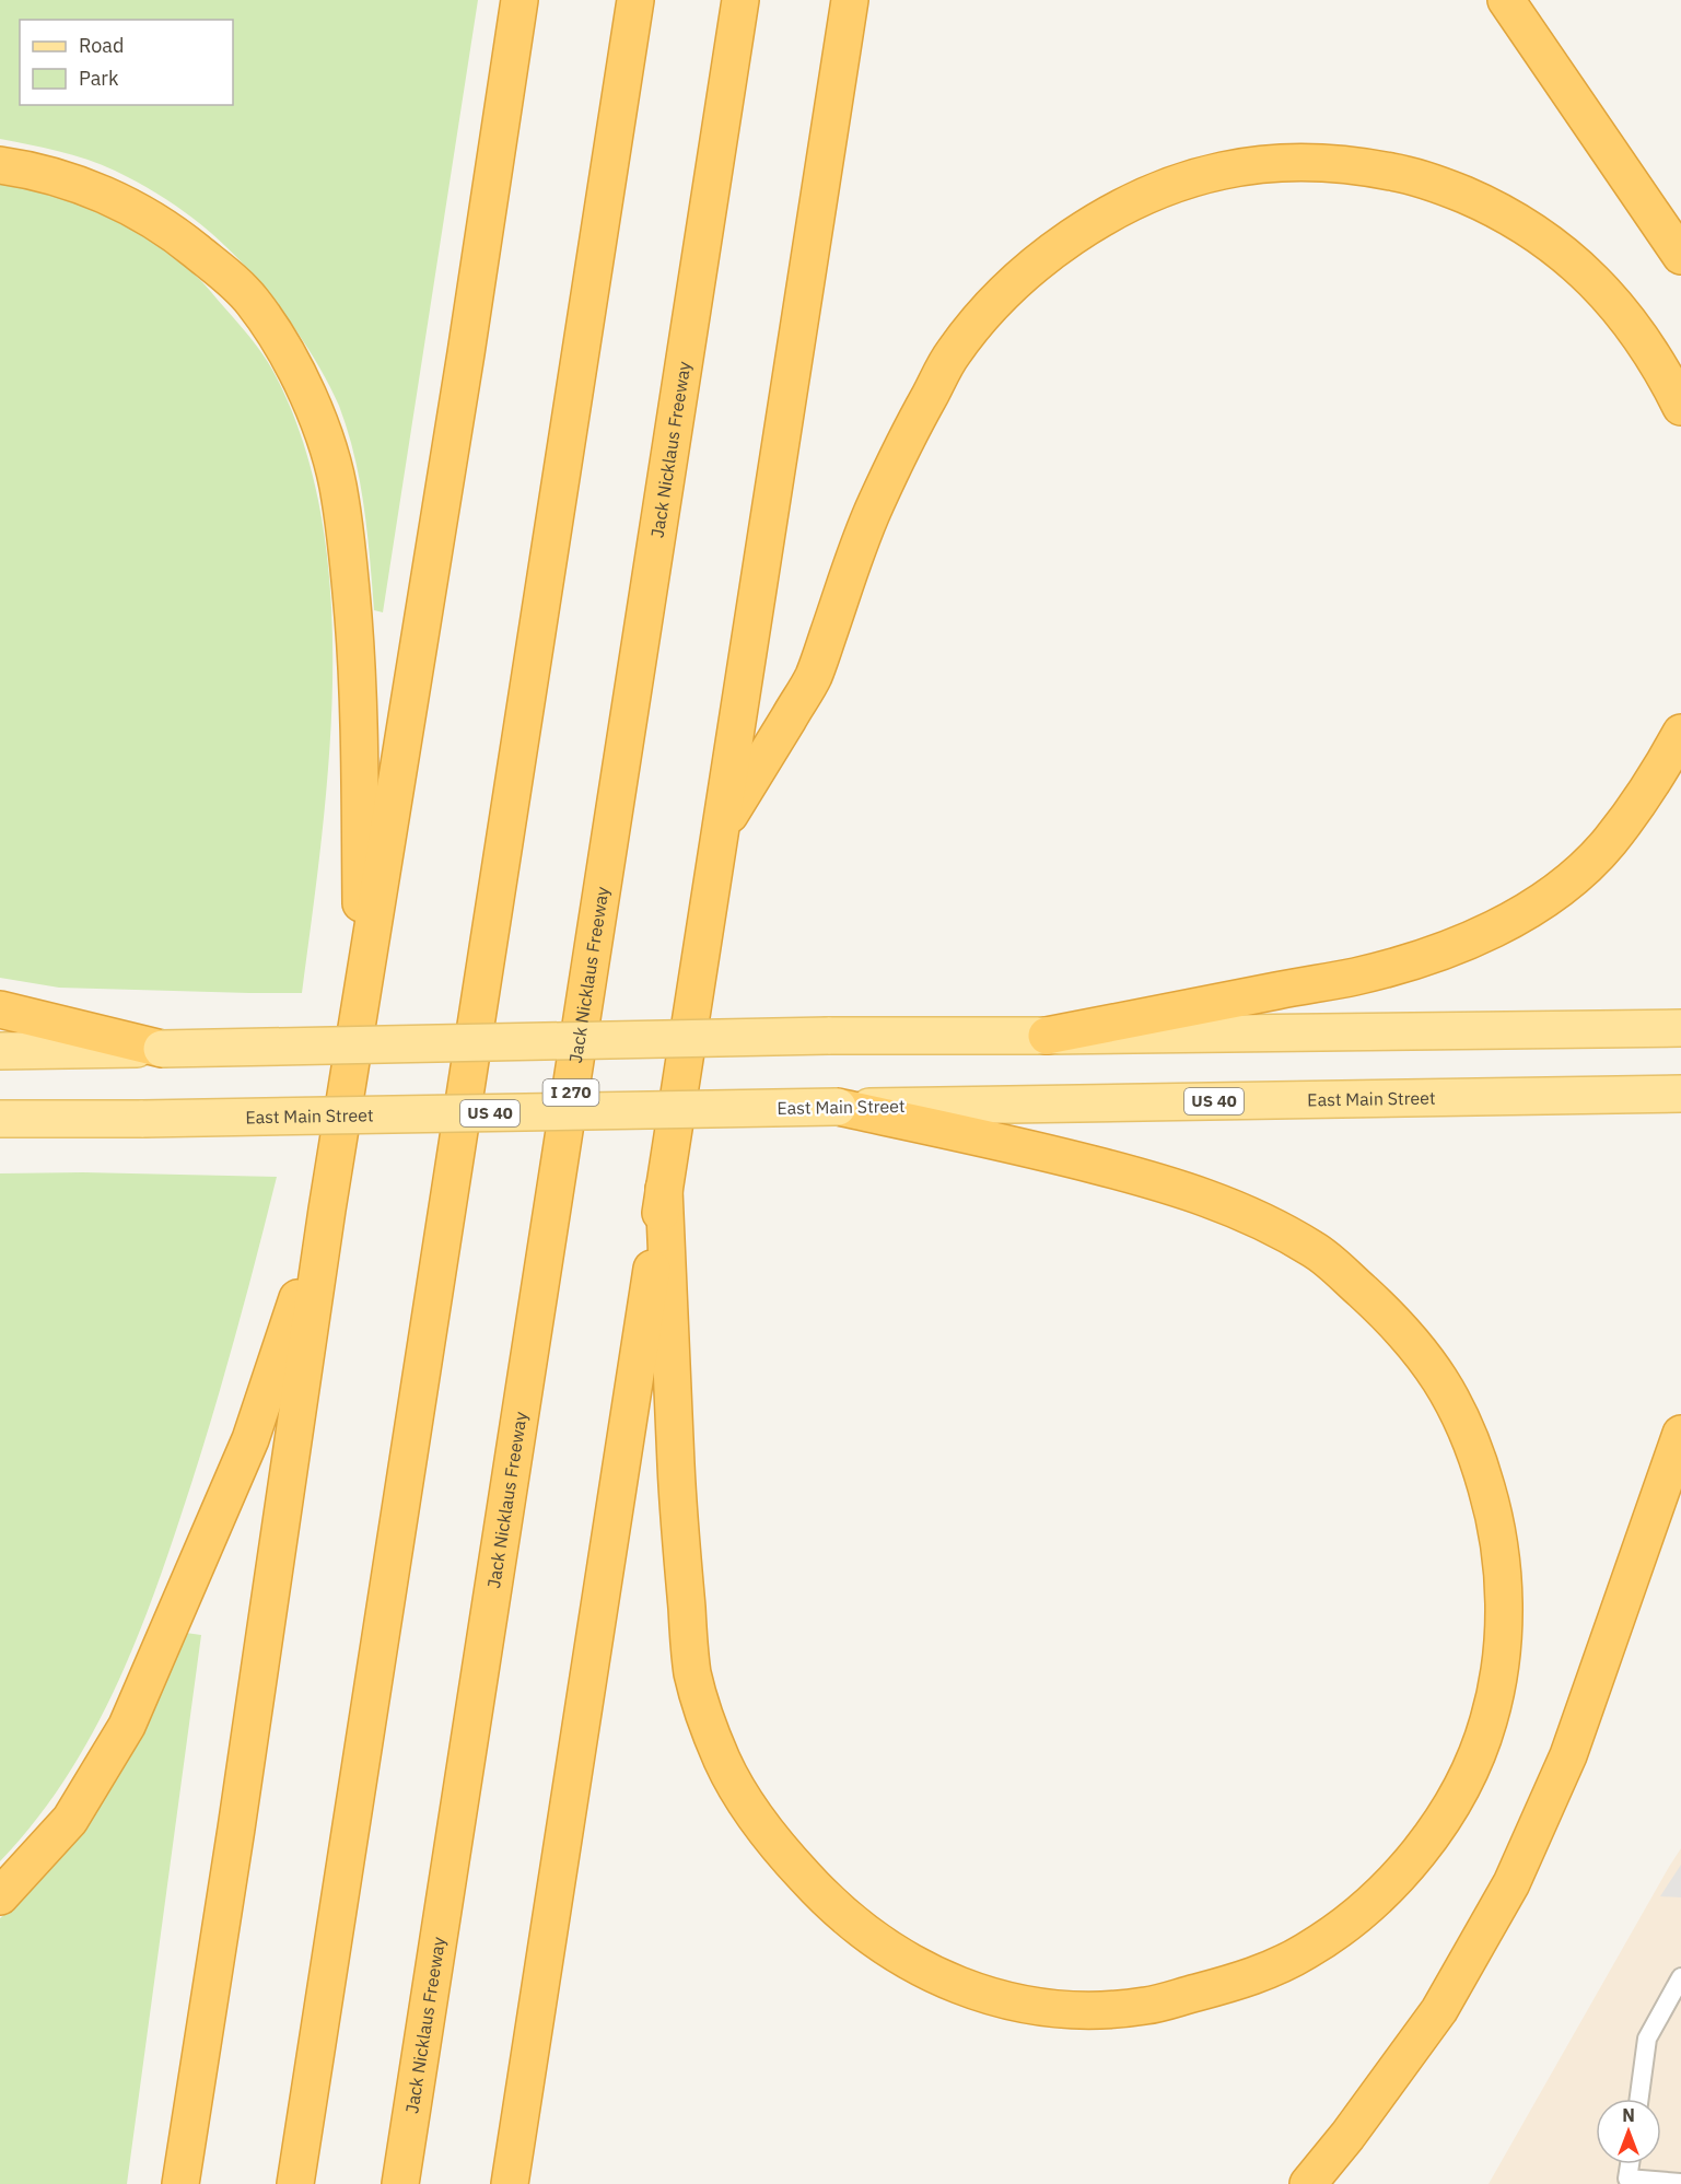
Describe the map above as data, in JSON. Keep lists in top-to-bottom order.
{
  "streets": {
    "highway": ["Jack Nicklaus Freeway", "I 270"],
    "main road": ["East Main Street", "US 40"]
  },
  "legend": ["Road", "Park"],
  "north": "top"
}
